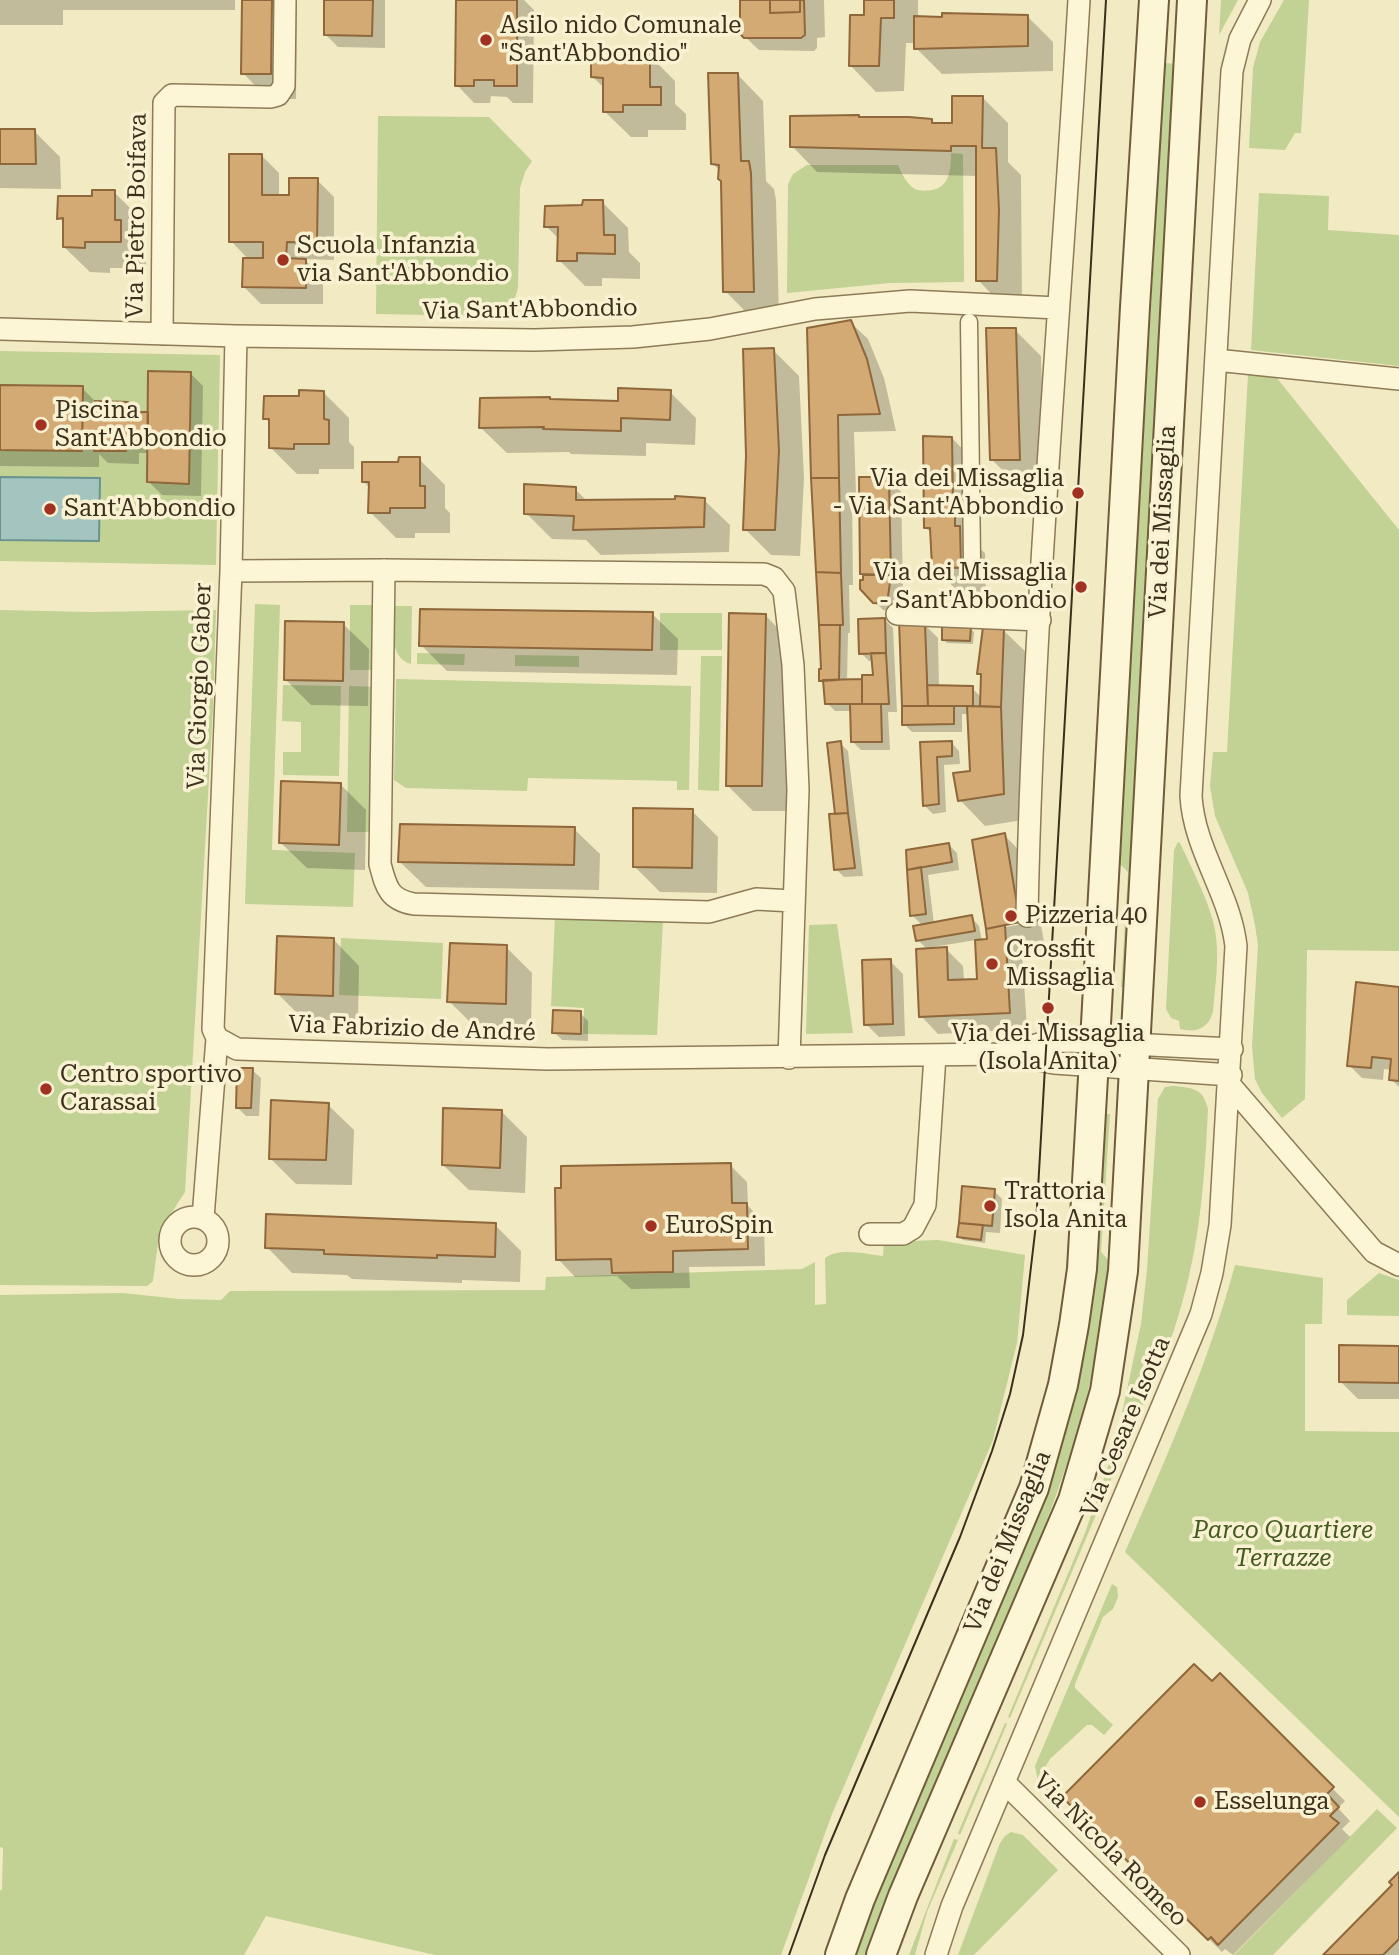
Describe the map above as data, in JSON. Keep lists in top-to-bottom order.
{
  "streets": {
    "main road": ["Via dei Missaglia"],
    "street": [
      "Via Pietro Boifava",
      "Via Sant'Abbondio",
      "Via Giorgio Gaber",
      "Via Fabrizio de André",
      "Via Cesare Isotta",
      "Via Nicola Romeo"
    ]
  },
  "crossings": [
    ["Via Pietro Boifava", "Via Sant'Abbondio"],
    ["Via Sant'Abbondio", "Via Giorgio Gaber"],
    ["Via dei Missaglia", "Via Fabrizio de André"],
    ["Via dei Missaglia", "Via Cesare Isotta"],
    ["Via Giorgio Gaber", "Via Fabrizio de André"],
    ["Via Cesare Isotta", "Via Nicola Romeo"]
  ],
  "parks": ["Parco Quartiere Terrazze"],
  "places": [
    "Asilo nido Comunale \"Sant'Abbondio\"",
    "Scuola Infanzia via Sant'Abbondio",
    "Piscina Sant'Abbondio",
    "Via dei Missaglia - Via Sant'Abbondio",
    "Sant'Abbondio",
    "Via dei Missaglia - Sant'Abbondio",
    "Pizzeria 40",
    "Crossfit Missaglia",
    "Via dei Missaglia (Isola Anita)",
    "Centro sportivo Carassai",
    "Trattoria Isola Anita",
    "EuroSpin",
    "Esselunga"
  ]
}
